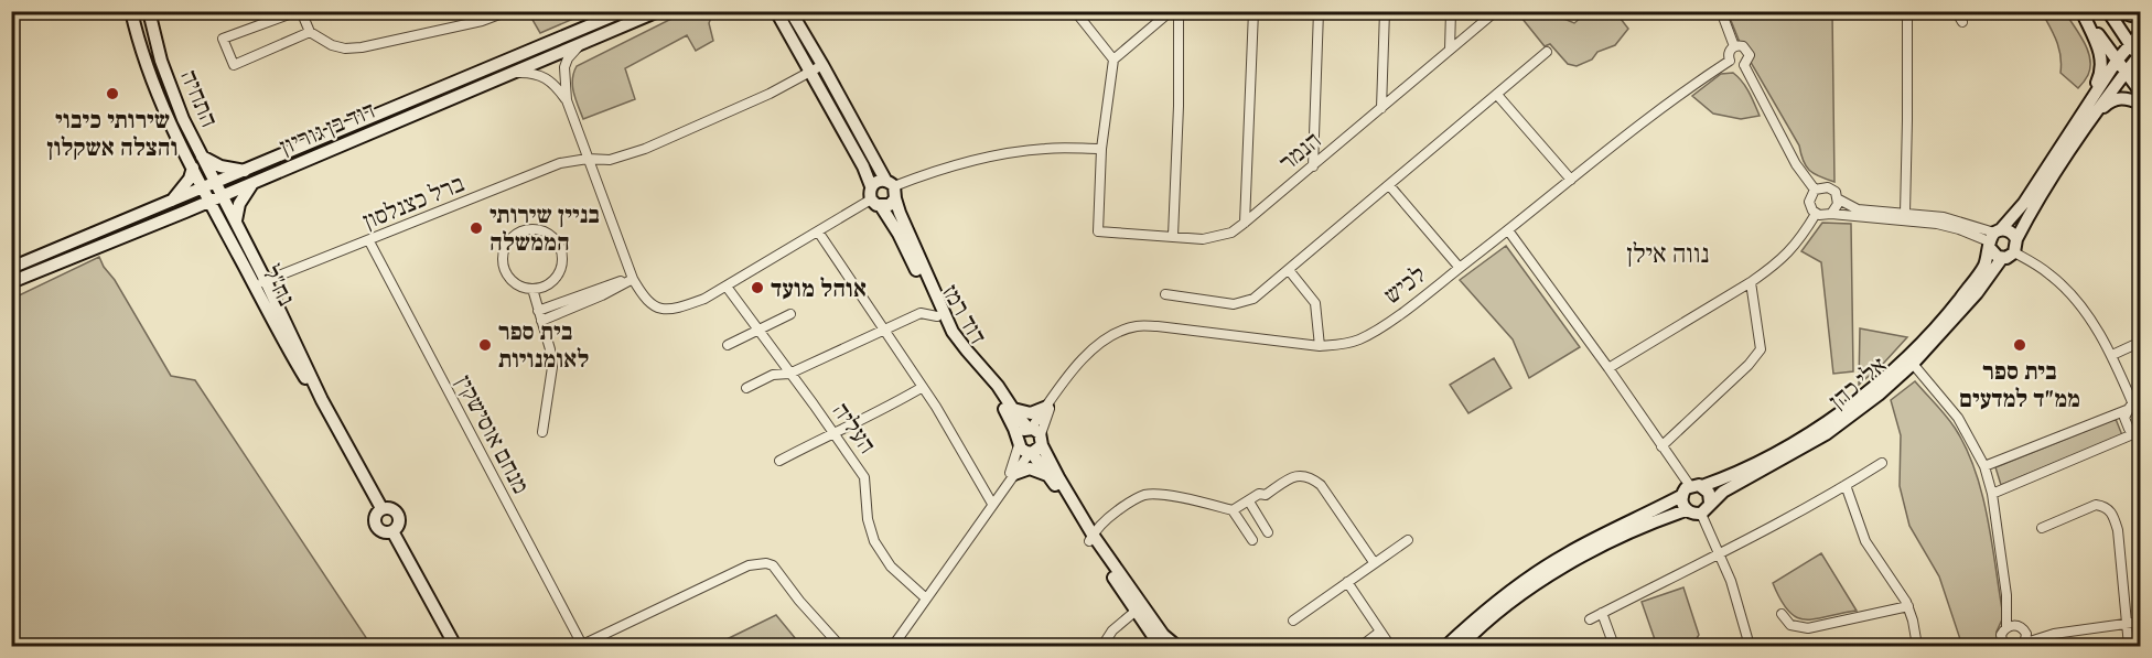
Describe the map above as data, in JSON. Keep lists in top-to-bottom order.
{
  "streets": {
    "street": [
      "התחיה",
      "דוד בן גוריון",
      "הנמר",
      "ברל כצנלסון",
      "לכיש",
      "נח\"ל",
      "דוד רמז",
      "אלי כהן",
      "העליה",
      "מנחם אוסישקין"
    ]
  },
  "crossings": [
    ["התחיה", "דוד בן גוריון"],
    ["התחיה", "נח\"ל"],
    ["דוד בן גוריון", "נח\"ל"],
    ["ברל כצנלסון", "נח\"ל"],
    ["ברל כצנלסון", "דוד רמז"],
    ["ברל כצנלסון", "מנחם אוסישקין"],
    ["לכיש", "דוד רמז"]
  ],
  "districts": ["נווה אילן"],
  "places": [
    "שירותי כיבוי והצלה אשקלון",
    "בניין שירותי הממשלה",
    "אוהל מועד",
    "בית ספר לאומנויות",
    "בית ספר ממ\"ד למדעים"
  ]
}
